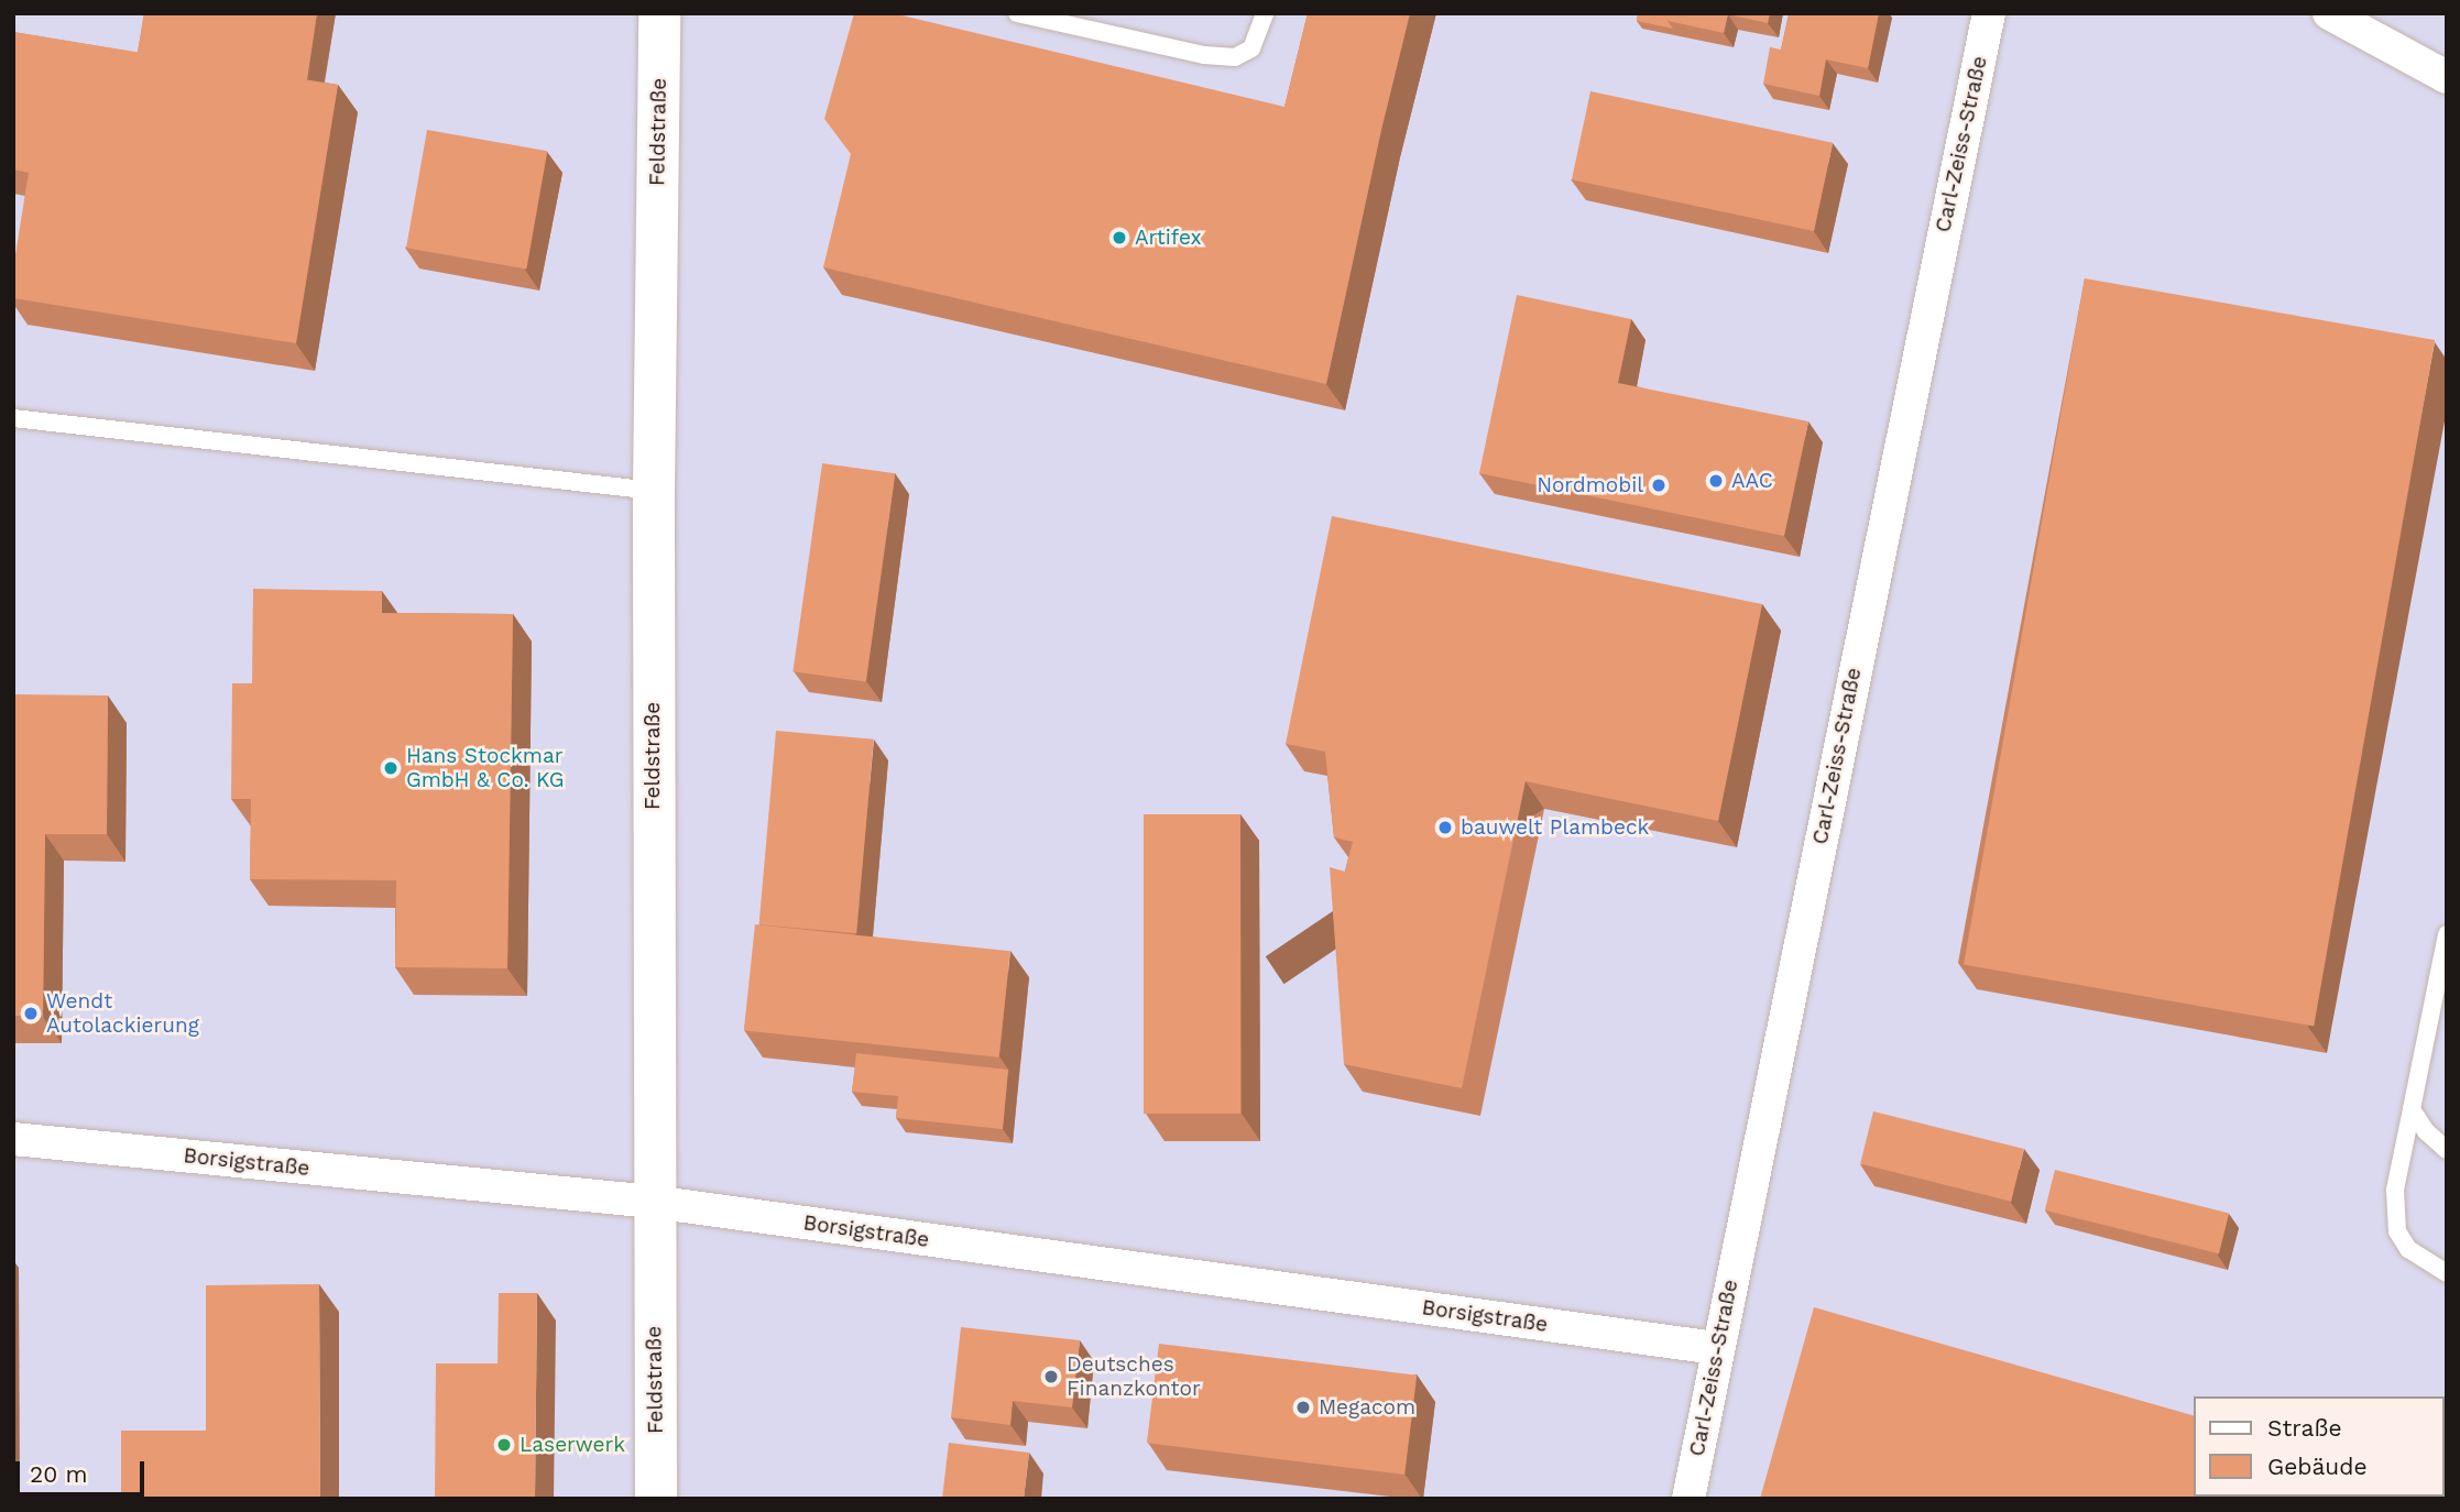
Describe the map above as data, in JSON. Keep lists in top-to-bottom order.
{
  "streets": {
    "street": ["Feldstraße", "Carl-Zeiss-Straße", "Borsigstraße"]
  },
  "crossings": [
    ["Feldstraße", "Borsigstraße"],
    ["Carl-Zeiss-Straße", "Borsigstraße"]
  ],
  "places": [
    "Artifex",
    "AAC",
    "Nordmobil",
    "Hans Stockmar GmbH & Co. KG",
    "bauwelt Plambeck",
    "Wendt Autolackierung",
    "Deutsches Finanzkontor",
    "Megacom",
    "Laserwerk"
  ],
  "legend": ["Straße", "Gebäude"],
  "scale_bar": "20 m"
}
